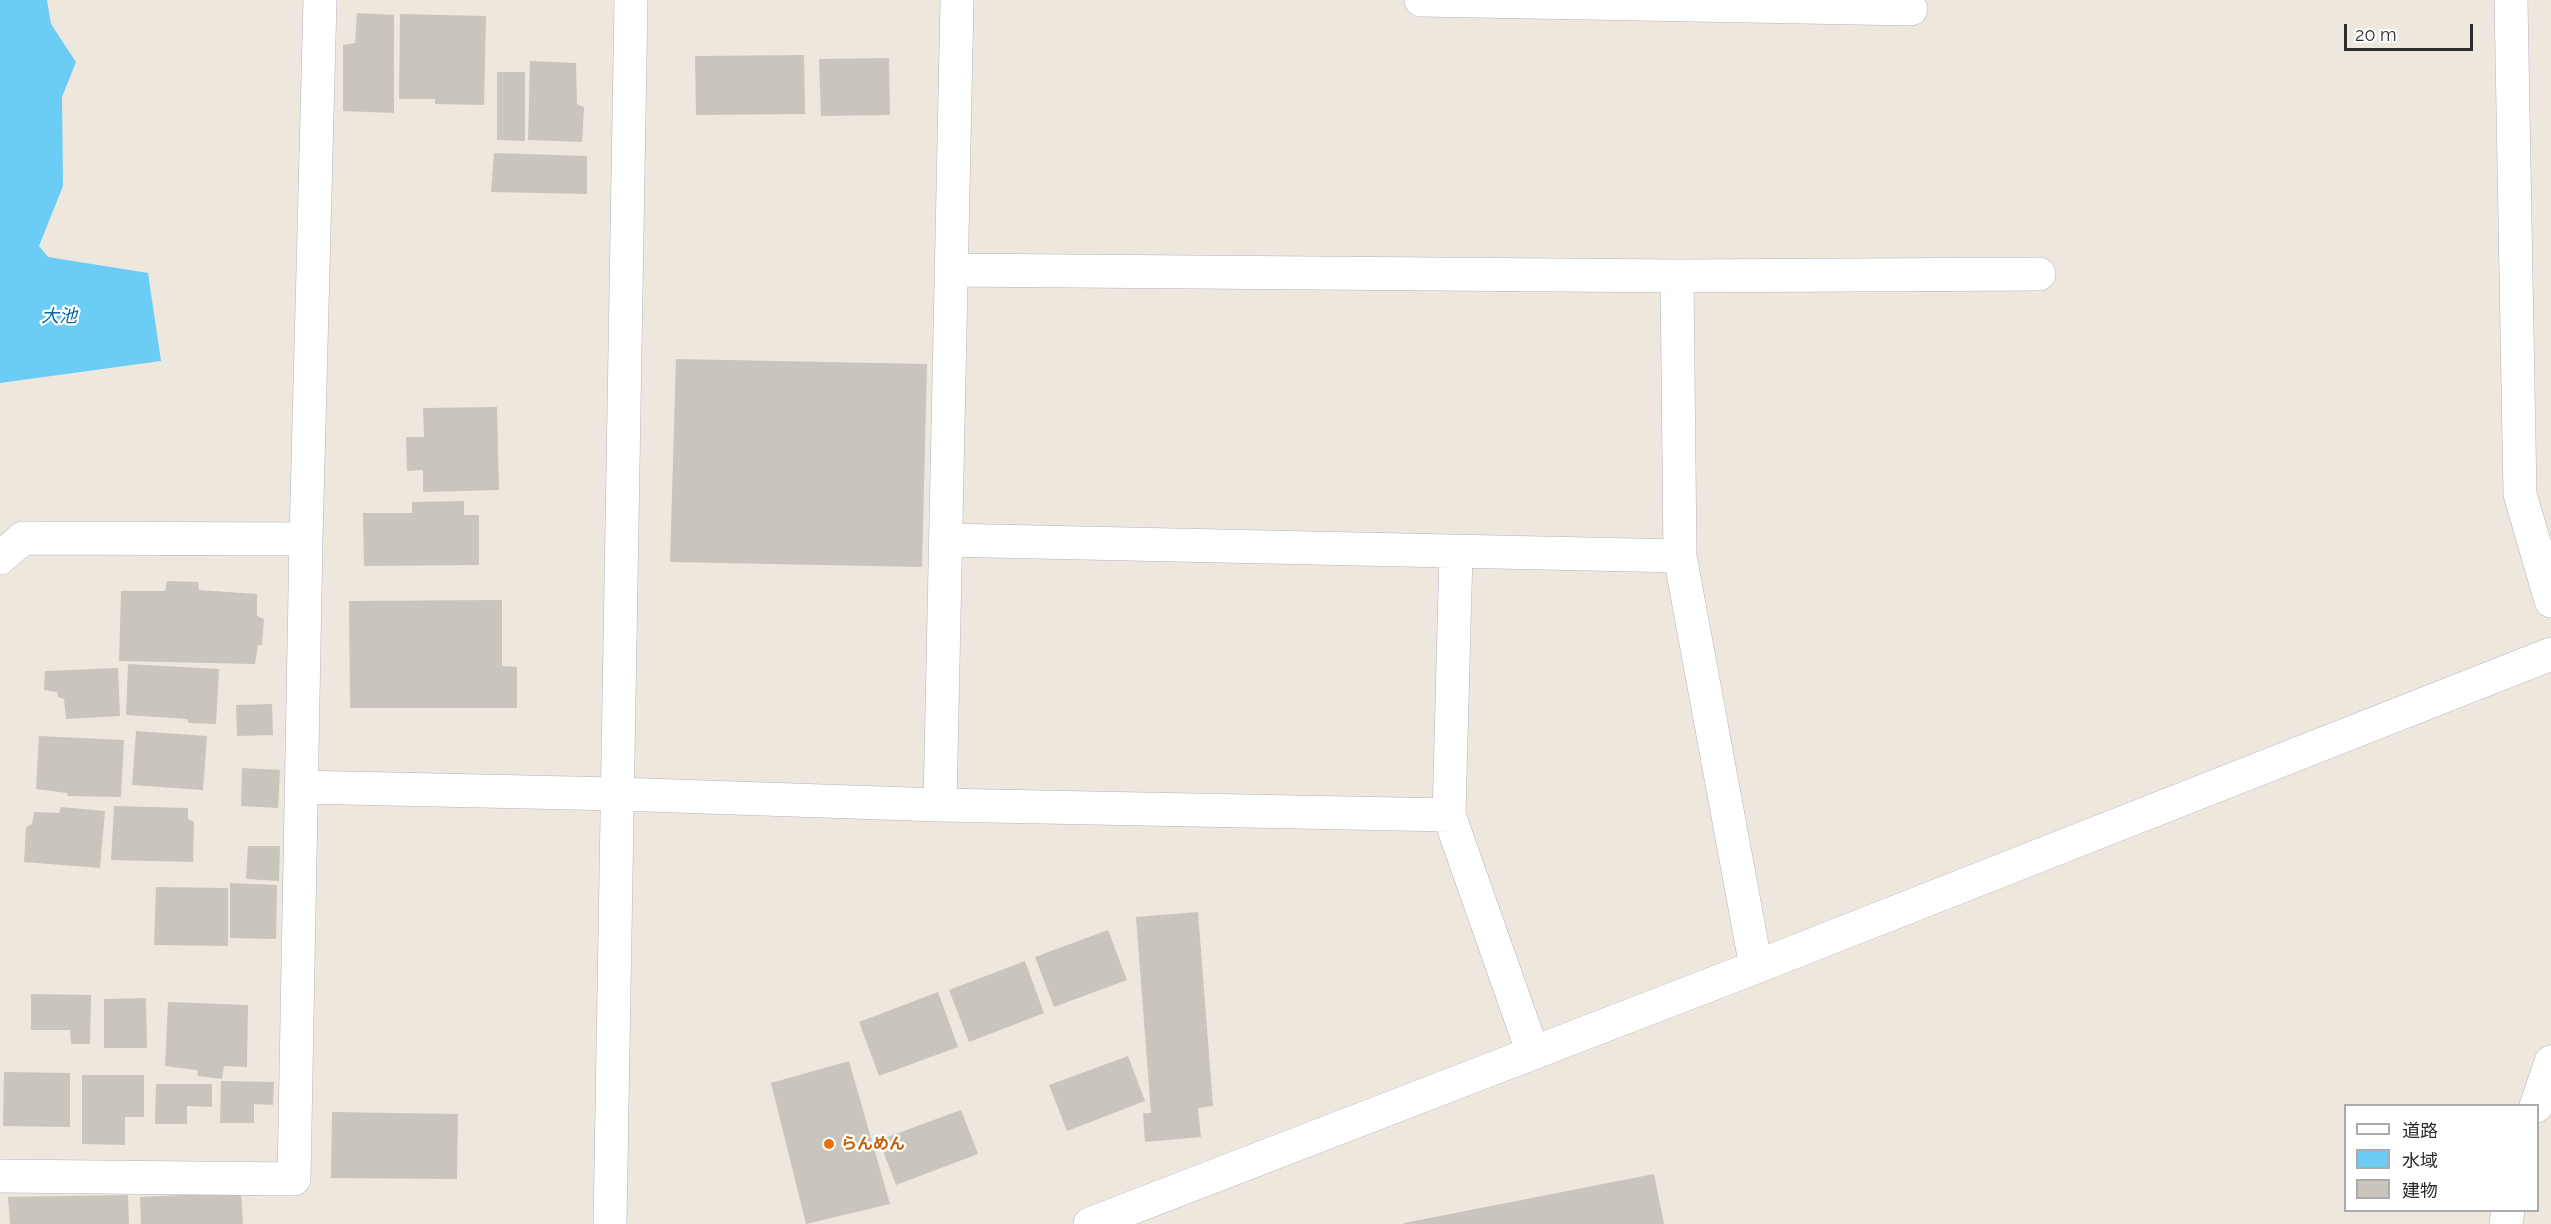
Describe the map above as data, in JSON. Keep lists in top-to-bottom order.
{
  "water": ["大池"],
  "places": ["らんめん"],
  "legend": ["道路", "水域", "建物"],
  "scale_bar": "20 m"
}
